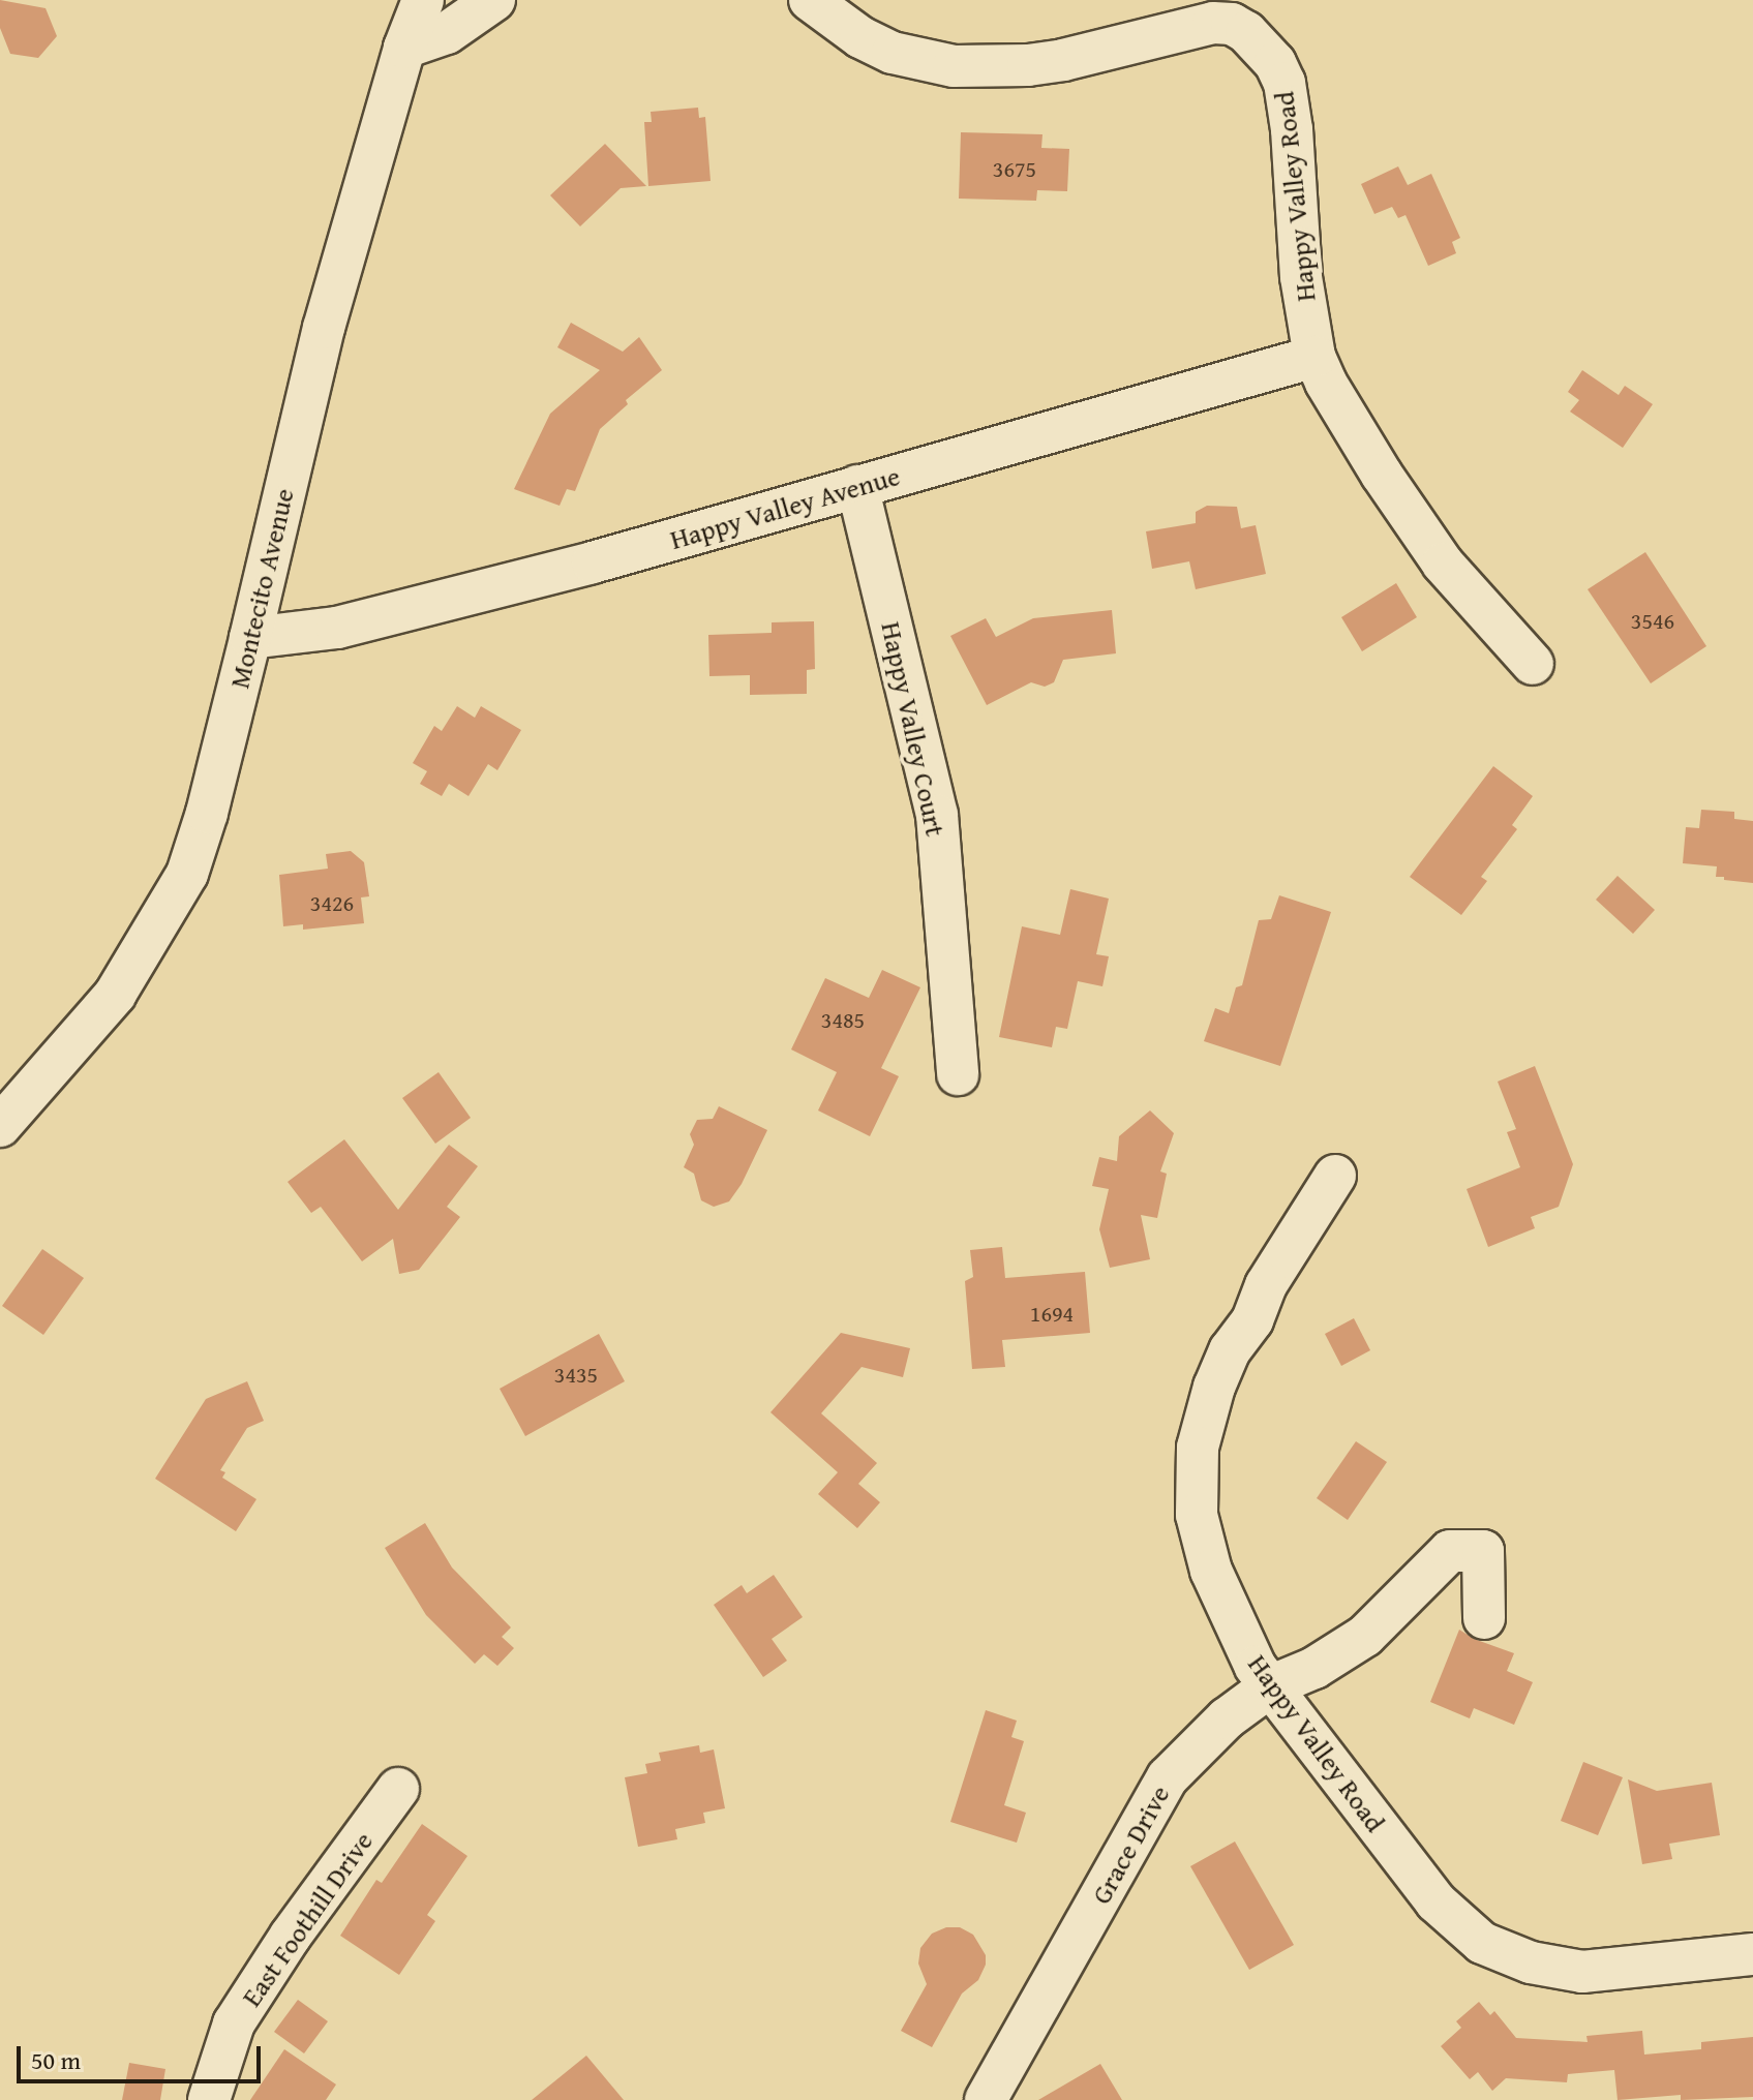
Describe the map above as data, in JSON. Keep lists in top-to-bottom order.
{
  "streets": {
    "street": [
      "Happy Valley Road",
      "Happy Valley Avenue",
      "Montecito Avenue",
      "Happy Valley Court",
      "Grace Drive",
      "East Foothill Drive"
    ]
  },
  "crossings": [
    ["Happy Valley Road", "Happy Valley Avenue"],
    ["Happy Valley Road", "Grace Drive"],
    ["Happy Valley Avenue", "Montecito Avenue"],
    ["Happy Valley Avenue", "Happy Valley Court"]
  ],
  "house_numbers": [
    "3675",
    "3546",
    "3426",
    "3485",
    "1694",
    "3435"
  ],
  "scale_bar": "50 m"
}
